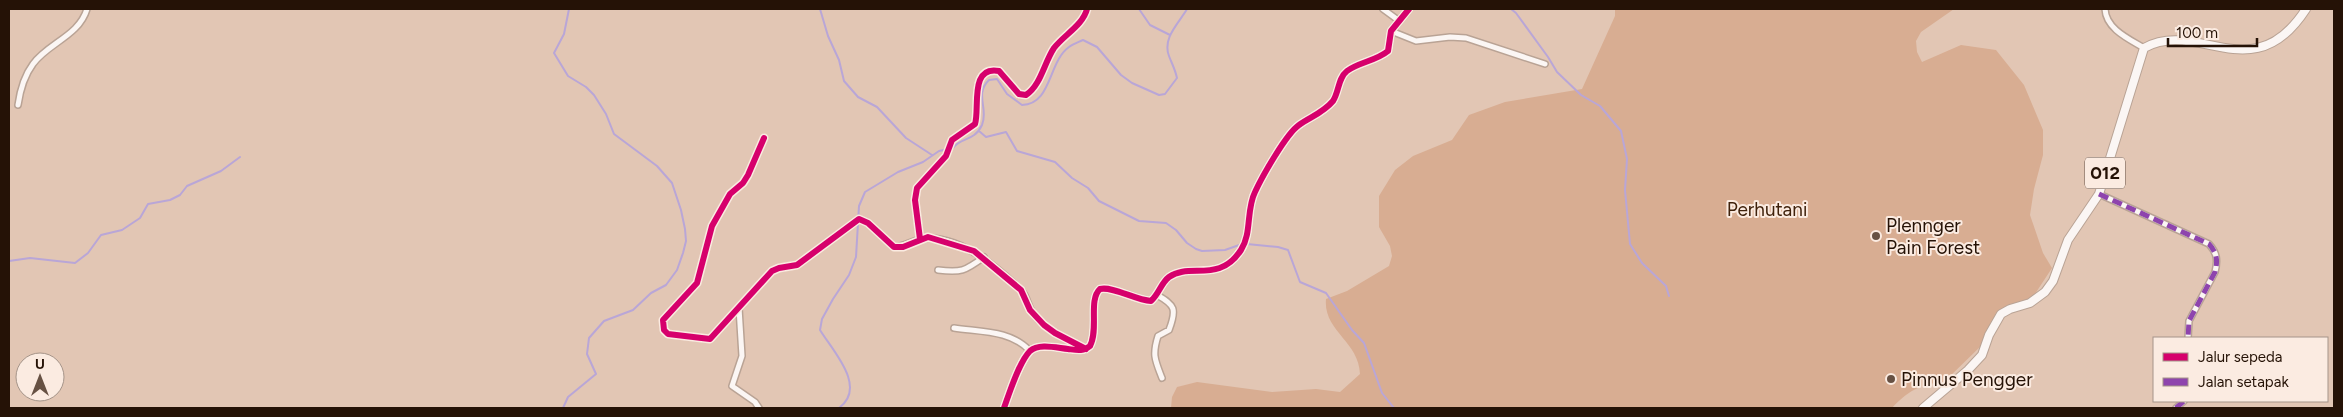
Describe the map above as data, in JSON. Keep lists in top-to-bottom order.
{
  "streets": {
    "main road": ["012"]
  },
  "parks": ["Perhutani"],
  "places": ["Plennger Pain Forest", "Pinnus Pengger"],
  "legend": ["Jalur sepeda", "Jalan setapak"],
  "scale_bar": "100 m",
  "north": "top"
}
